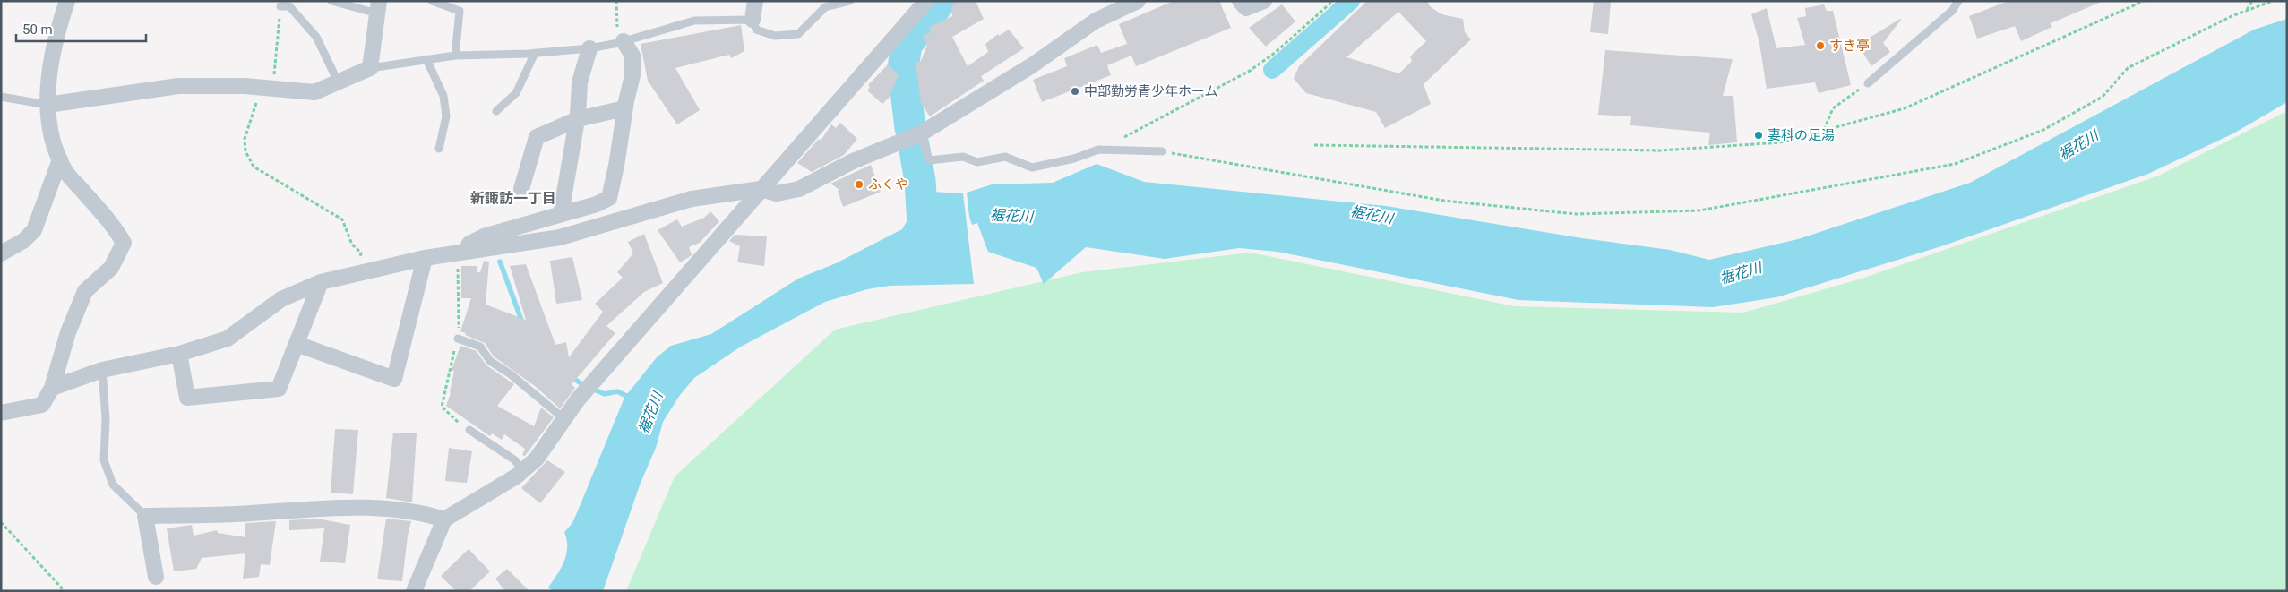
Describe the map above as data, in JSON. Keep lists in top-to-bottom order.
{
  "districts": ["新諏訪一丁目"],
  "water": ["裾花川"],
  "places": [
    "すき亭",
    "中部勤労青少年ホーム",
    "妻科の足湯",
    "ふくや"
  ],
  "scale_bar": "50 m"
}
